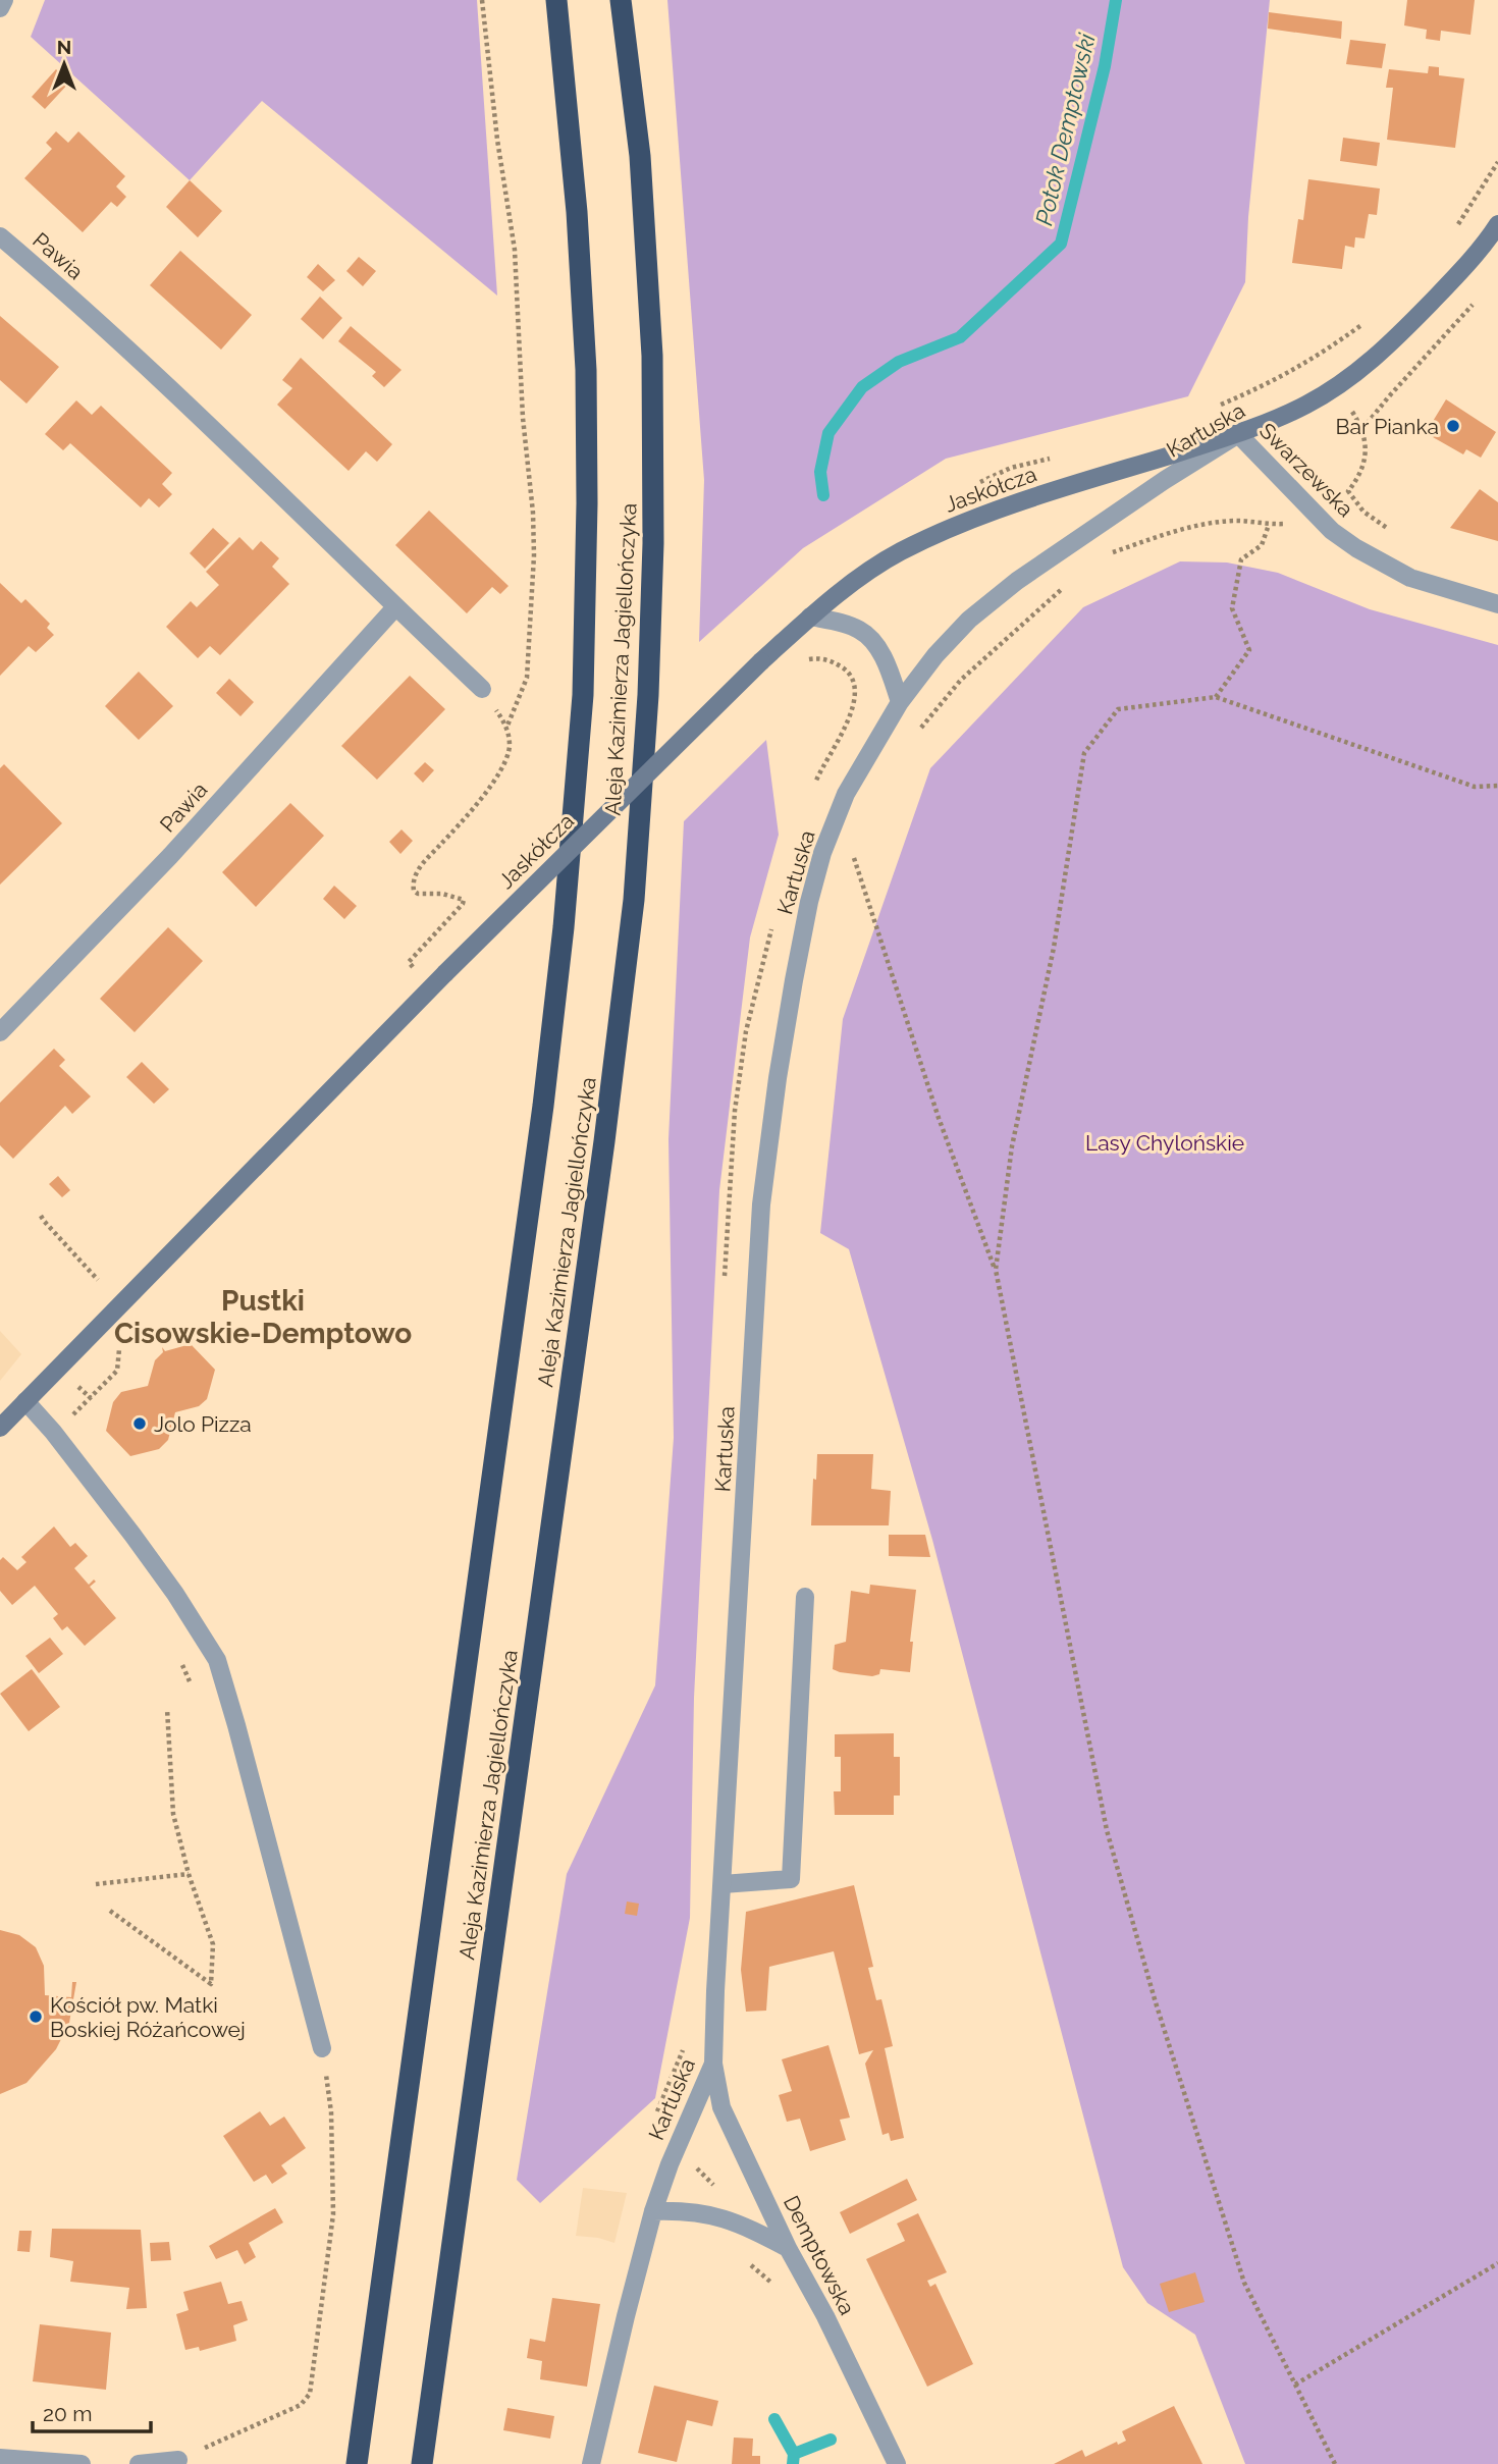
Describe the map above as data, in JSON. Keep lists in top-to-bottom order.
{
  "streets": {
    "highway": ["Aleja Kazimierza Jagiellończyka"],
    "street": [
      "Pawia",
      "Kartuska",
      "Swarzewska",
      "Jaskółcza",
      "Demptowska"
    ]
  },
  "crossings": [
    ["Kartuska", "Swarzewska"],
    ["Kartuska", "Jaskółcza"],
    ["Kartuska", "Demptowska"],
    ["Swarzewska", "Jaskółcza"]
  ],
  "districts": ["Pustki Cisowskie-Demptowo"],
  "water": ["Potok Demptowski"],
  "parks": ["Lasy Chylońskie"],
  "places": ["Bar Pianka", "Jolo Pizza", "Kościół pw. Matki Boskiej Różańcowej"],
  "scale_bar": "20 m",
  "north": "top"
}
